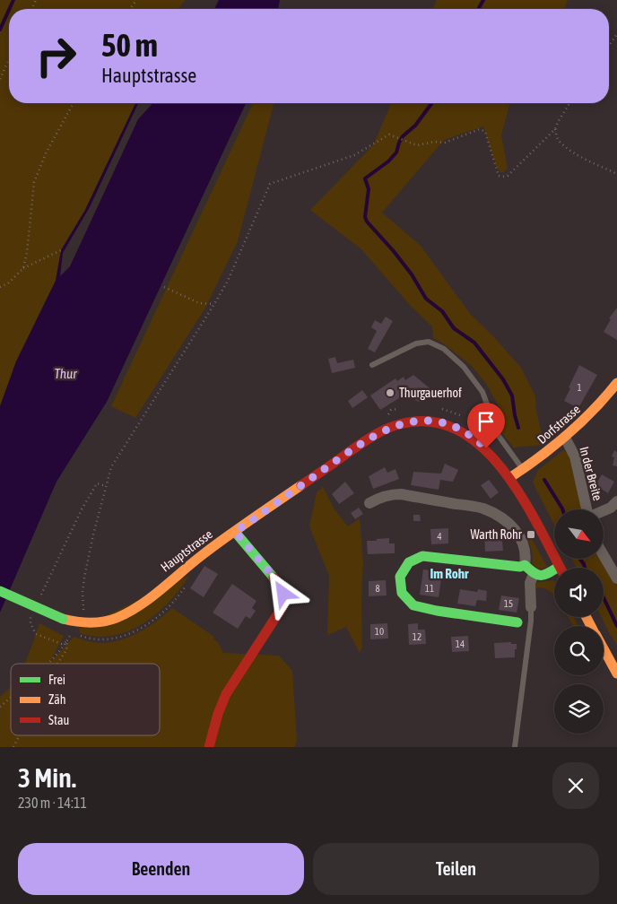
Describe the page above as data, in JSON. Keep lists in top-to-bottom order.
{
  "streets": {
    "main road": ["Dorfstrasse", "Hauptstrasse"],
    "street": ["In der Breite"]
  },
  "crossings": [
    ["Dorfstrasse", "In der Breite"],
    ["Dorfstrasse", "Hauptstrasse"]
  ],
  "districts": ["Im Rohr"],
  "water": ["Thur"],
  "places": {
    "other": ["Thurgauerhof"],
    "transit": ["Warth Rohr"]
  },
  "house_numbers": [
    "1",
    "4",
    "8",
    "11",
    "15",
    "10",
    "12",
    "14"
  ],
  "legend": ["Frei", "Zäh", "Stau"],
  "north": "bottom right",
  "page": {
    "turn": ["50 m", "Hauptstrasse"],
    "heading": ["3 Min.", "230 m · 14:11"],
    "buttons": ["Beenden", "Teilen"]
  }
}
